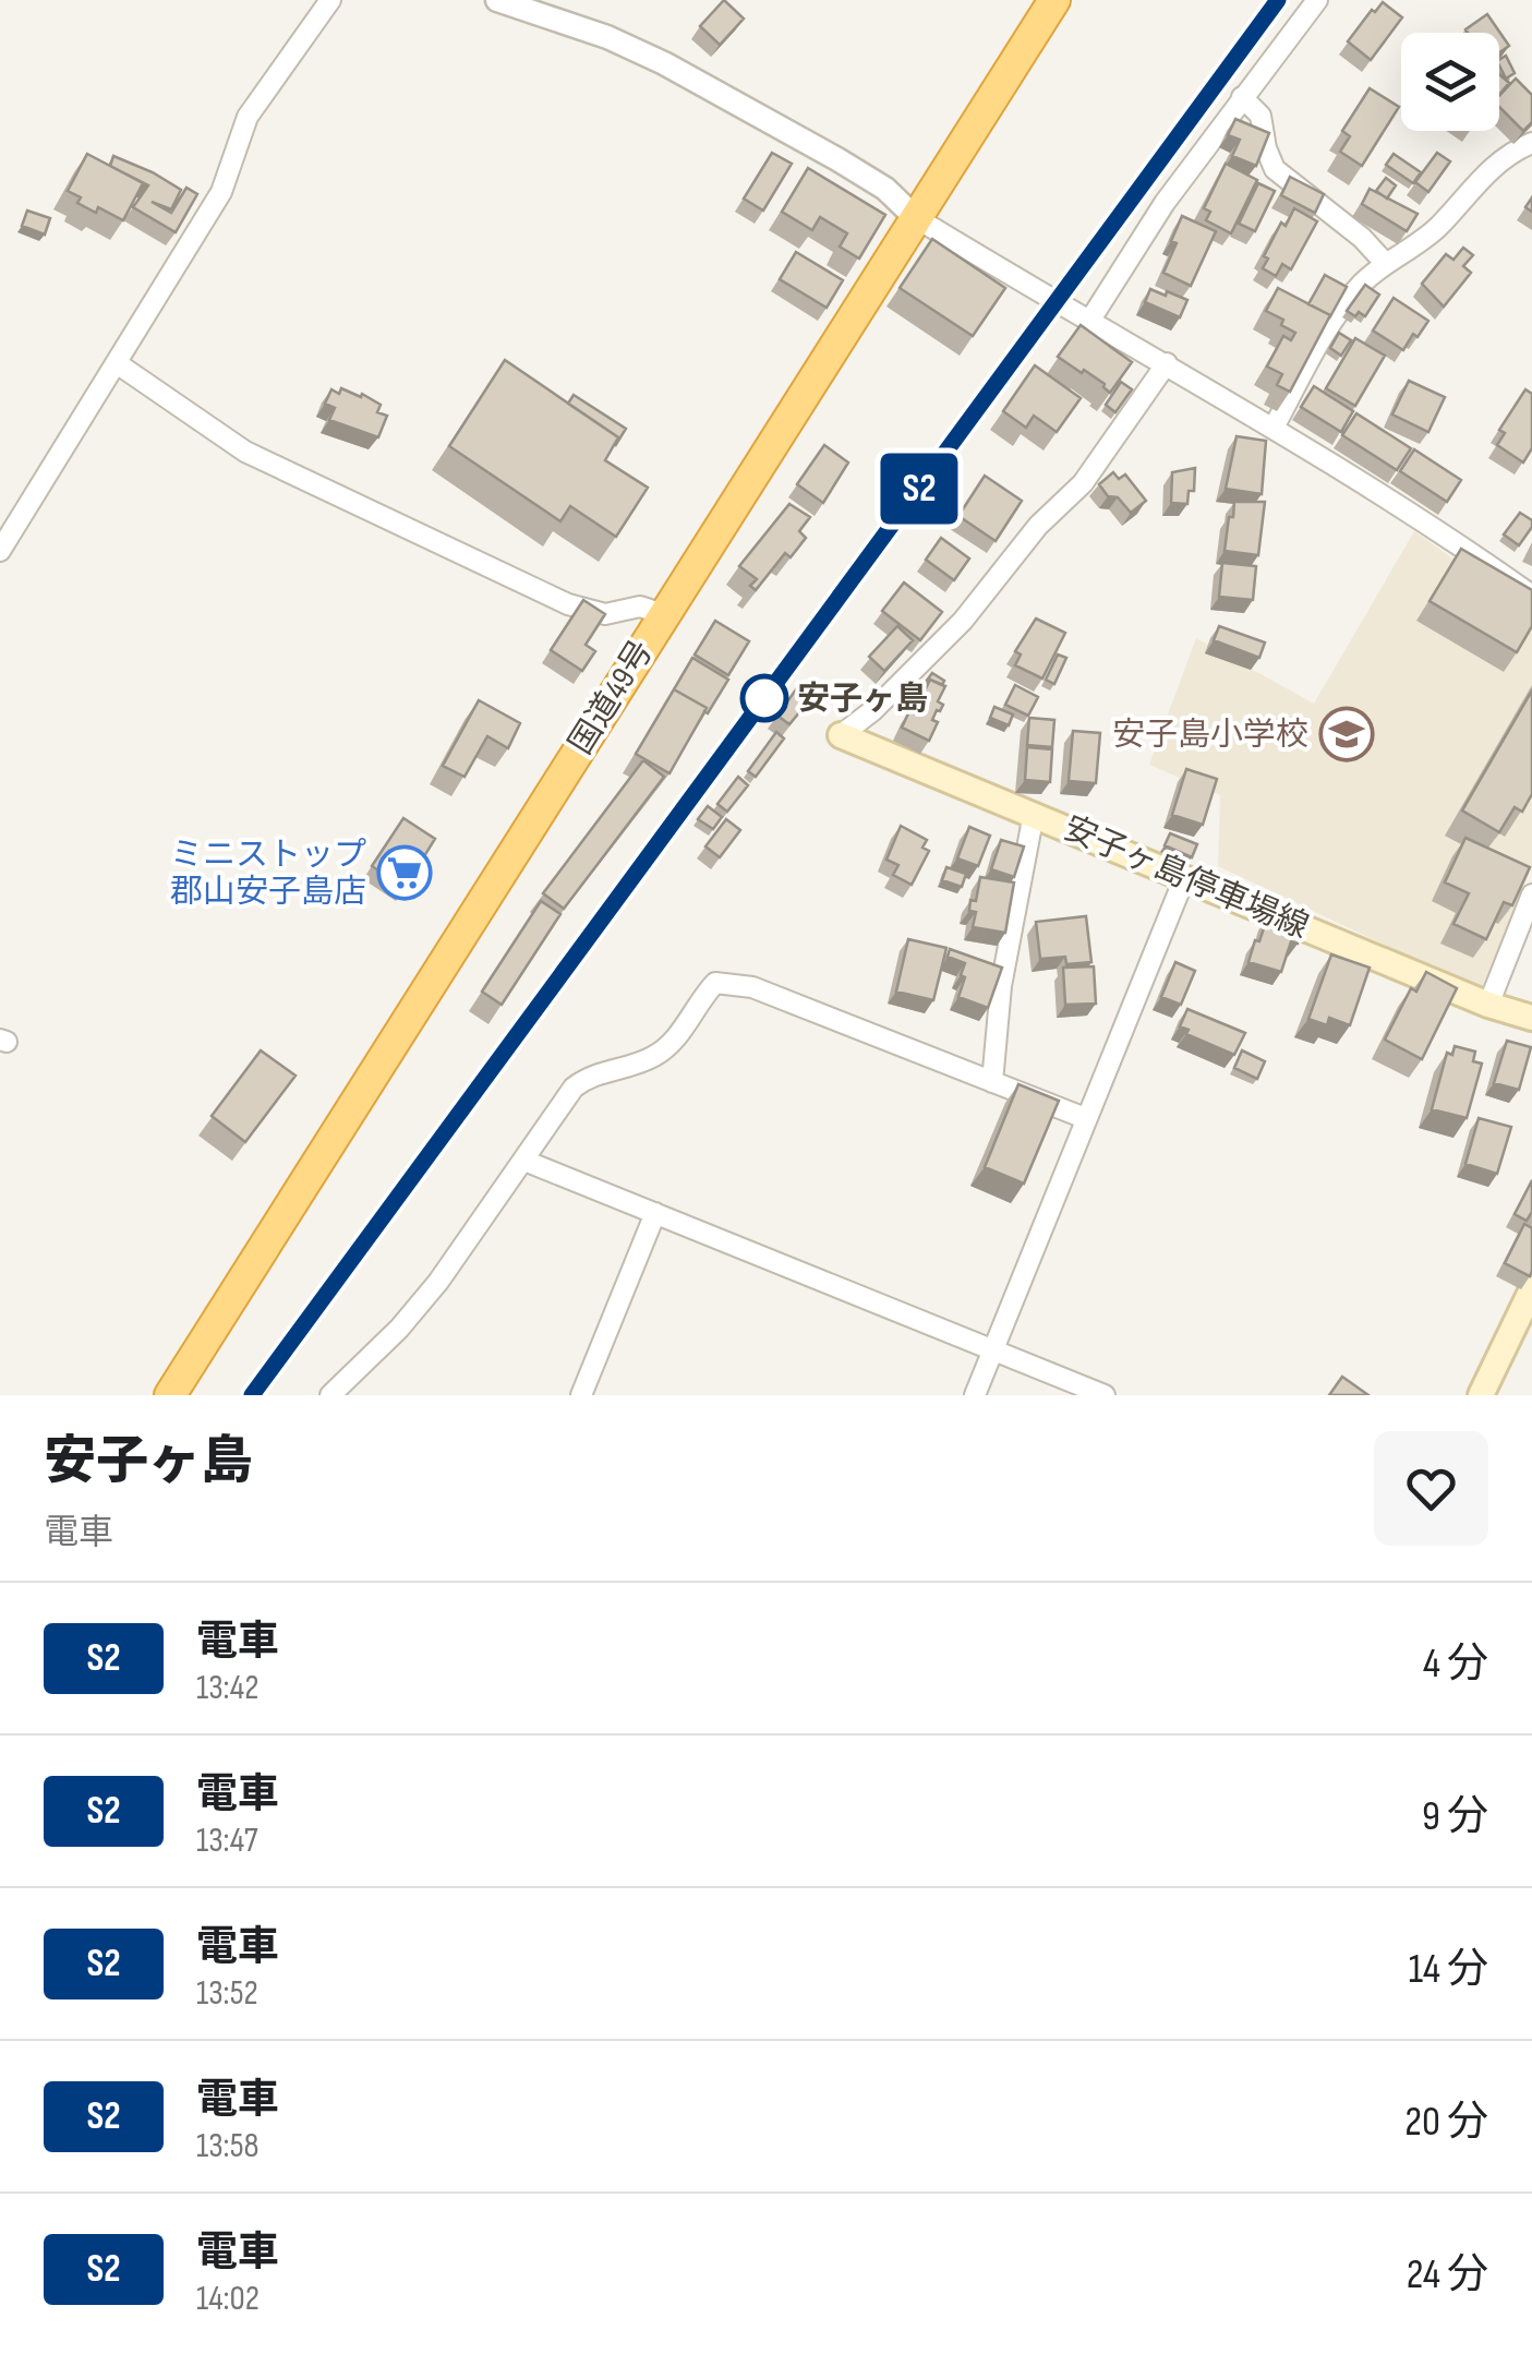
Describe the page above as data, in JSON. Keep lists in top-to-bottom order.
{
  "streets": {
    "highway": ["国道49号"],
    "main road": ["安子ヶ島停車場線"]
  },
  "places": {
    "other": ["安子ヶ島"],
    "school or university": ["安子島小学校"],
    "supermarket": ["ミニストップ 郡山安子島店"]
  },
  "page": {
    "on_map": "S2",
    "heading": ["安子ヶ島", "電車"],
    "list": [
      {
        "mark": "S2",
        "name": "電車",
        "note": "13:42",
        "value": "4 分"
      },
      {
        "mark": "S2",
        "name": "電車",
        "note": "13:47",
        "value": "9 分"
      },
      {
        "mark": "S2",
        "name": "電車",
        "note": "13:52",
        "value": "14 分"
      },
      {
        "mark": "S2",
        "name": "電車",
        "note": "13:58",
        "value": "20 分"
      },
      {
        "mark": "S2",
        "name": "電車",
        "note": "14:02",
        "value": "24 分"
      }
    ]
  }
}
